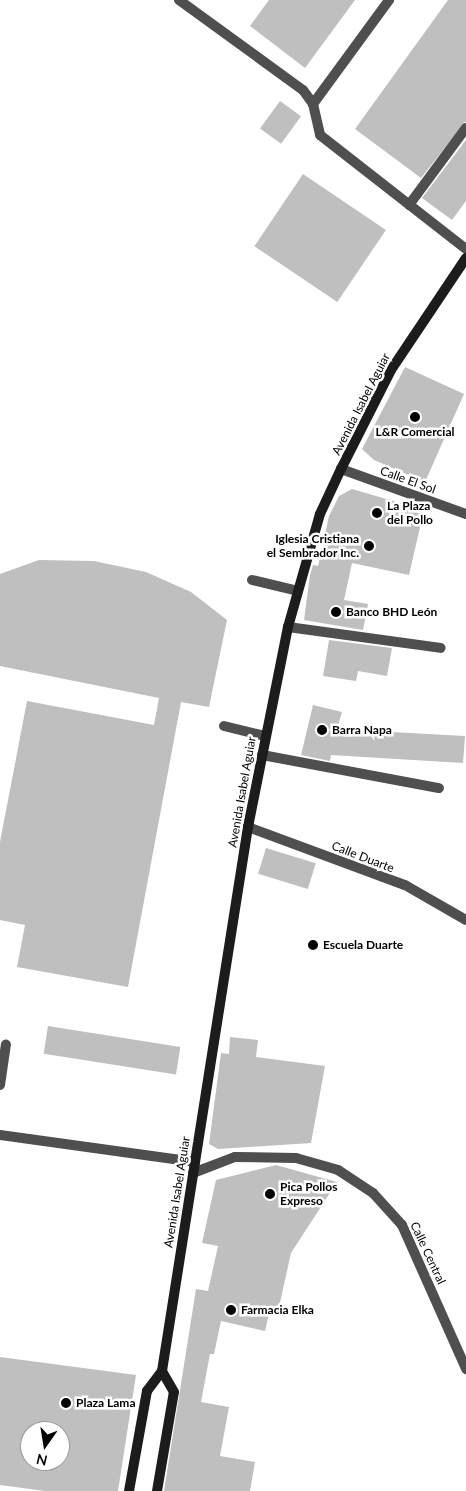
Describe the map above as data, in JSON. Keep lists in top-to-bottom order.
{
  "streets": {
    "main road": ["Avenida Isabel Aguiar"],
    "street": ["Calle El Sol", "Calle Duarte", "Calle Central"]
  },
  "crossings": [
    ["Avenida Isabel Aguiar", "Calle El Sol"],
    ["Avenida Isabel Aguiar", "Calle Duarte"],
    ["Avenida Isabel Aguiar", "Calle Central"]
  ],
  "places": [
    "L&R Comercial",
    "La Plaza del Pollo",
    "Iglesia Cristiana el Sembrador Inc.",
    "Banco BHD León",
    "Barra Napa",
    "Escuela Duarte",
    "Pica Pollos Expreso",
    "Farmacia Elka",
    "Plaza Lama"
  ],
  "north": "bottom"
}
